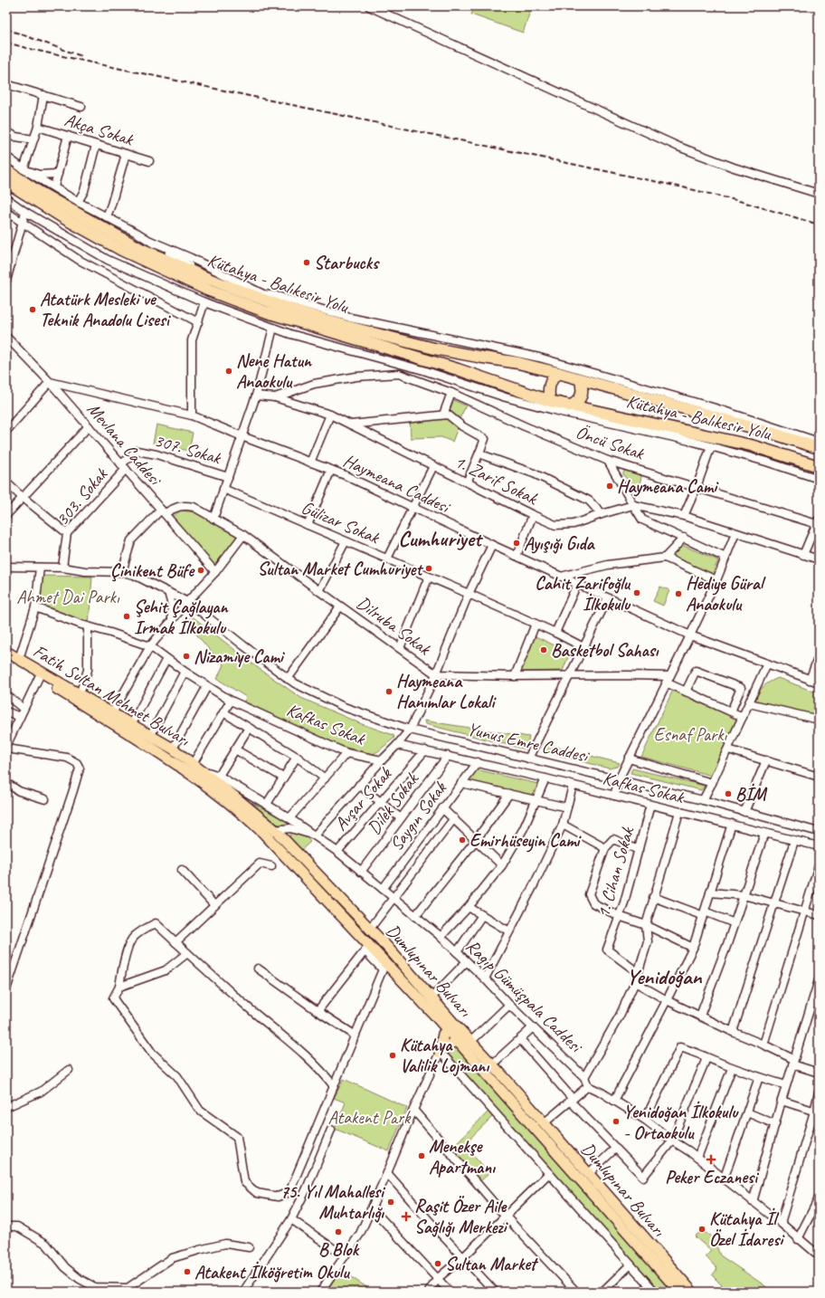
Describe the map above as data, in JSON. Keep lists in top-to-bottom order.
{
  "streets": {
    "highway": ["Kütahya - Balıkesir Yolu"],
    "main road": ["Fatih Sultan Mehmet Bulvarı", "Dumlupınar Bulvarı"],
    "street": [
      "Akça Sokak",
      "Öncü Sokak",
      "Mevlana Caddesi",
      "307. Sokak",
      "1. Zarif Sokak",
      "Haymeana Caddesi",
      "303. Sokak",
      "Gülizar Sokak",
      "Dilruba Sokak",
      "Kafkas Sokak",
      "Yunus Emre Caddesi",
      "Avşar Sokak",
      "Dilek Sokak",
      "Saygın Sokak",
      "1. Cihan Sokak",
      "Ragıp Gümüşpala Caddesi"
    ]
  },
  "crossings": [
    ["Öncü Sokak", "1. Zarif Sokak"],
    ["Mevlana Caddesi", "307. Sokak"],
    ["Mevlana Caddesi", "Haymeana Caddesi"],
    ["Mevlana Caddesi", "303. Sokak"],
    ["Mevlana Caddesi", "Dilruba Sokak"],
    ["307. Sokak", "303. Sokak"],
    ["303. Sokak", "Yunus Emre Caddesi"],
    ["Fatih Sultan Mehmet Bulvarı", "Dumlupınar Bulvarı"],
    ["Fatih Sultan Mehmet Bulvarı", "Ragıp Gümüşpala Caddesi"],
    ["Kafkas Sokak", "Avşar Sokak"],
    ["Kafkas Sokak", "Dilek Sokak"],
    ["Kafkas Sokak", "Saygın Sokak"],
    ["Kafkas Sokak", "1. Cihan Sokak"],
    ["Avşar Sokak", "Ragıp Gümüşpala Caddesi"],
    ["Dilek Sokak", "Ragıp Gümüşpala Caddesi"],
    ["Saygın Sokak", "Ragıp Gümüşpala Caddesi"],
    ["Dumlupınar Bulvarı", "Ragıp Gümüşpala Caddesi"]
  ],
  "districts": ["Cumhuriyet", "Yenidoğan"],
  "parks": ["Ahmet Dai Parkı", "Esnaf Parkı", "Atakent Park"],
  "places": {
    "other": [
      "Starbucks",
      "Atatürk Mesleki ve Teknik Anadolu Lisesi",
      "Nene Hatun Anaokulu",
      "Haymeana Cami",
      "Ayışığı Gıda",
      "Sultan Market Cumhuriyet",
      "Çinikent Büfe",
      "Cahit Zarifoğlu İlkokulu",
      "Hediye Güral Anaokulu",
      "Şehit Çağlayan Irmak İlkokulu",
      "Basketbol Sahası",
      "Nizamiye Cami",
      "Haymeana Hanımlar Lokali",
      "BİM",
      "Emirhüseyin Cami",
      "Kütahya Valilik Lojmanı",
      "Yenidoğan İlkokulu - Ortaokulu",
      "Menekşe Apartmanı",
      "75. Yıl Mahallesi Muhtarlığı",
      "Kütahya İl Özel İdaresi",
      "B Blok",
      "Sultan Market",
      "Atakent İlköğretim Okulu"
    ],
    "health": ["Peker Eczanesi", "Raşit Özer Aile Sağlığı Merkezi"]
  }
}
